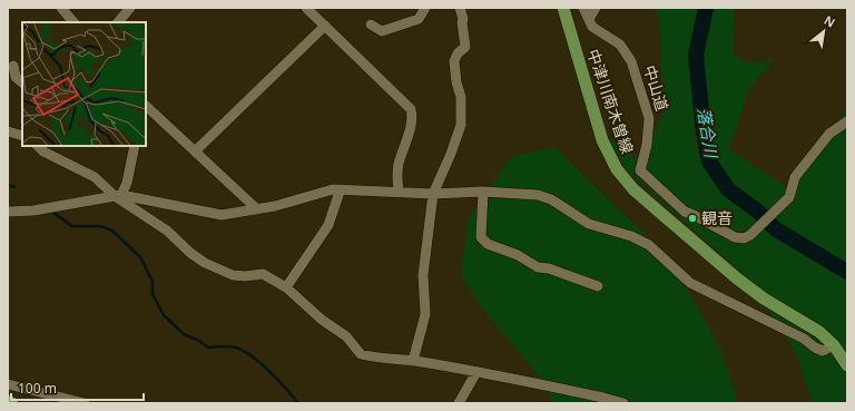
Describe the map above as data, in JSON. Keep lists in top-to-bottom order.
{
  "streets": {
    "main road": ["中津川南木曽線"],
    "street": ["中山道"]
  },
  "water": ["落合川"],
  "places": ["観音"],
  "scale_bar": "100 m",
  "north": "top right"
}
